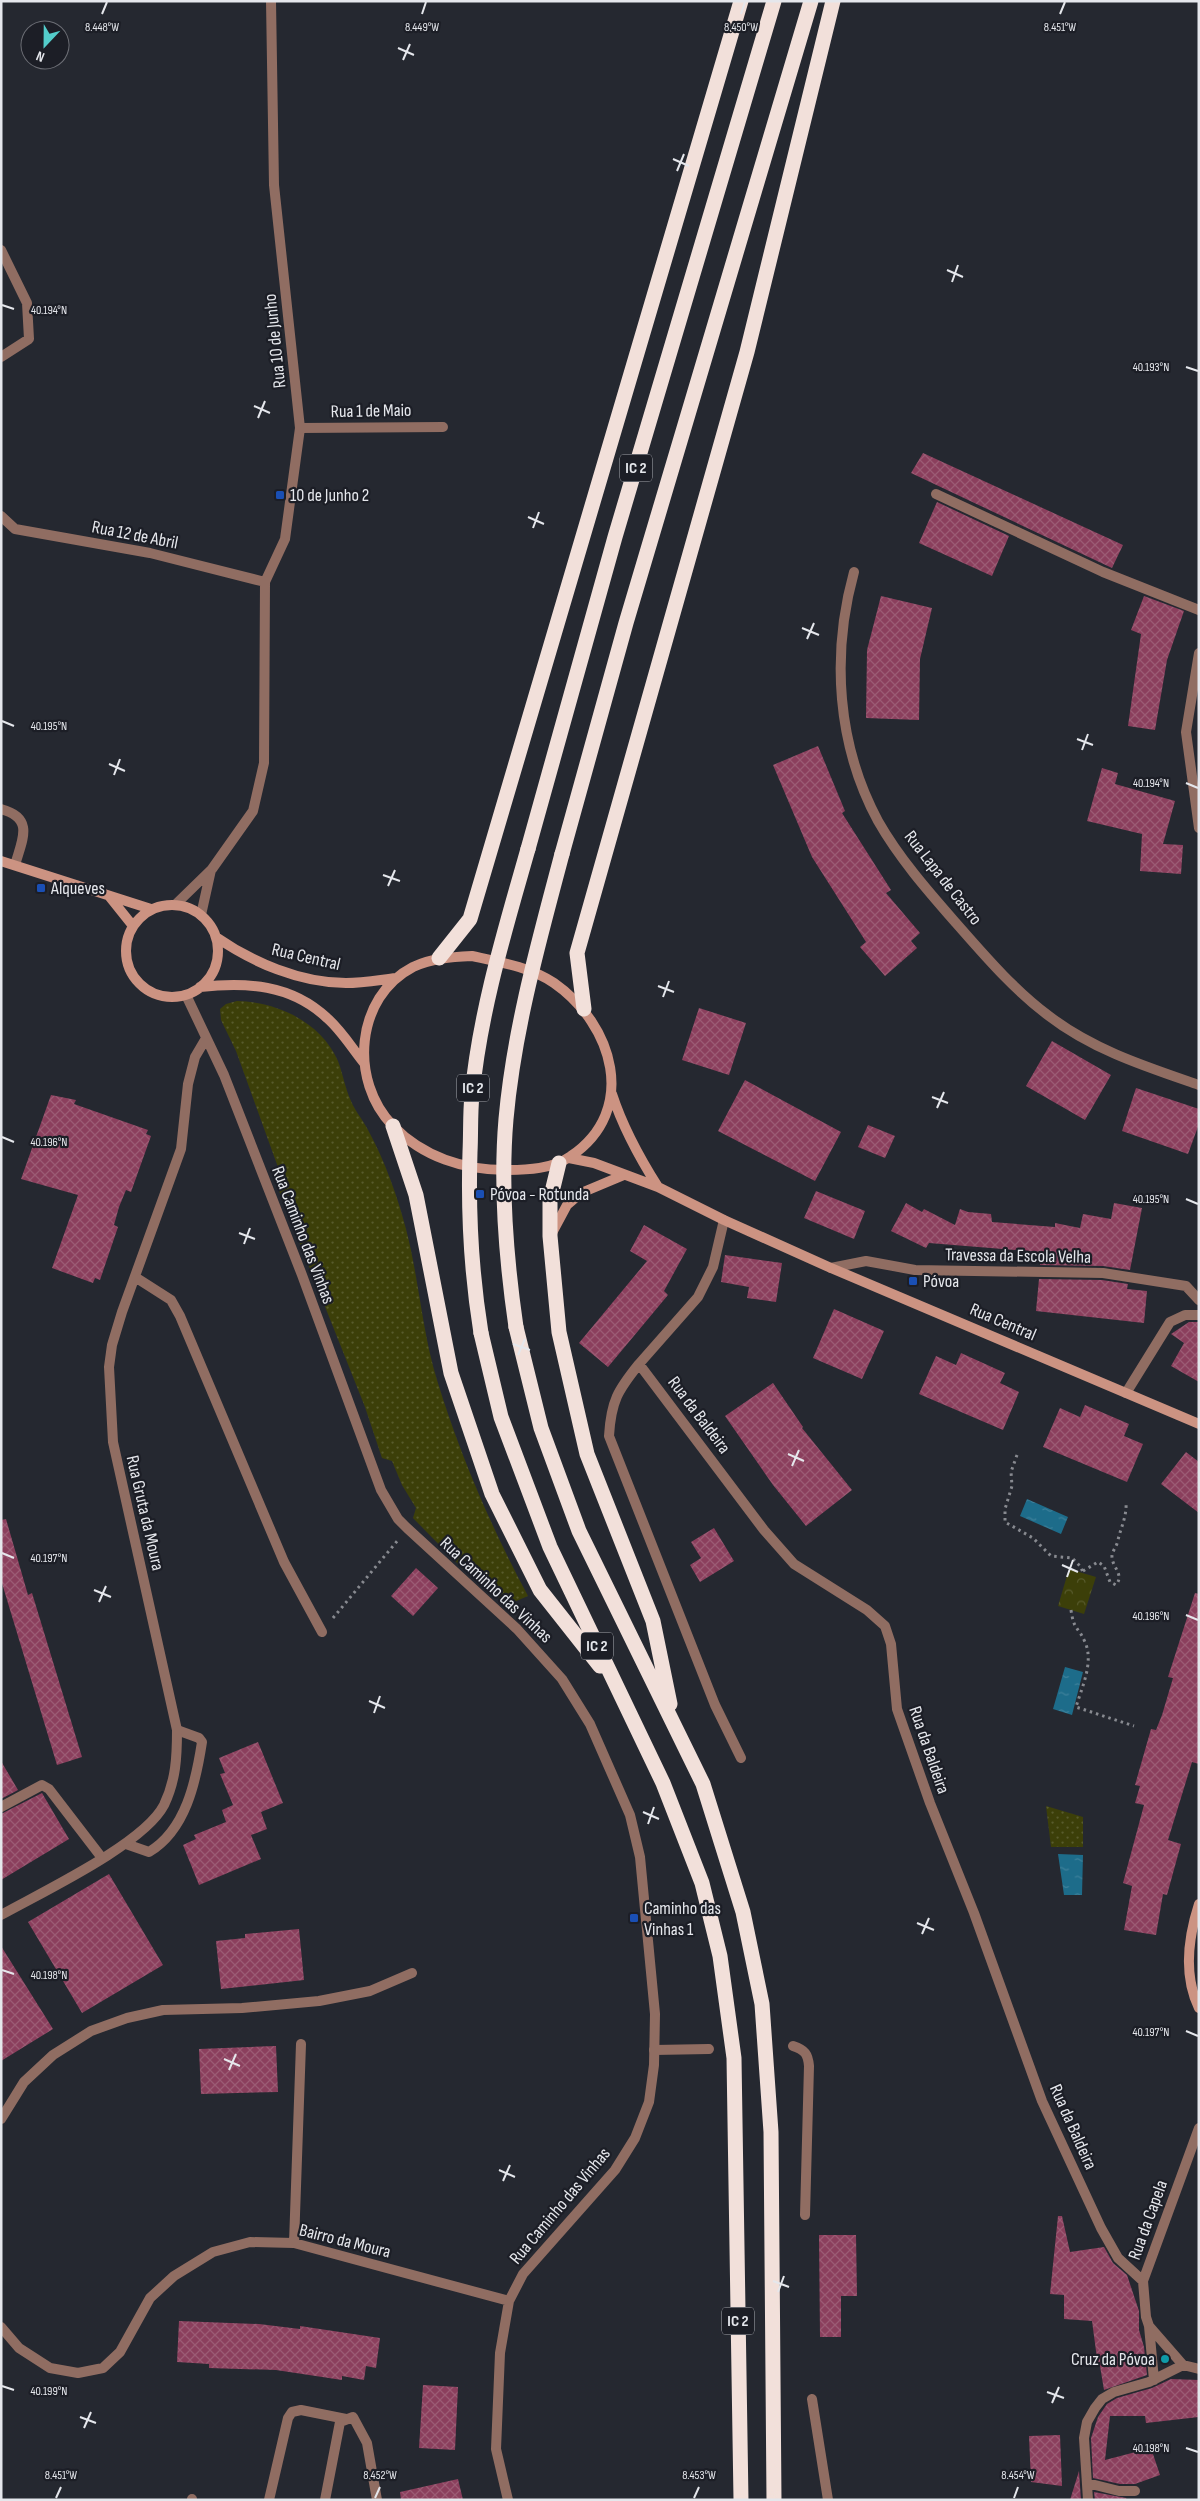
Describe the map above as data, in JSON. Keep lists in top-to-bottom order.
{
  "streets": {
    "highway": ["IC 2"],
    "street": [
      "Rua 10 de Junho",
      "Rua 1 de Maio",
      "Rua 12 de Abril",
      "Rua Lapa de Castro",
      "Rua Central",
      "Rua Caminho das Vinhas",
      "Travessa da Escola Velha",
      "Rua da Baldeira",
      "Rua Gruta da Moura",
      "Rua da Capela",
      "Bairro da Moura"
    ]
  },
  "crossings": [
    ["Rua 10 de Junho", "Rua 1 de Maio"],
    ["Rua 10 de Junho", "Rua 12 de Abril"],
    ["Rua 10 de Junho", "Rua Central"],
    ["Rua 10 de Junho", "Rua Caminho das Vinhas"],
    ["Rua Central", "Rua Caminho das Vinhas"],
    ["Rua Central", "Travessa da Escola Velha"],
    ["Rua Caminho das Vinhas", "Rua Gruta da Moura"],
    ["Rua Caminho das Vinhas", "Bairro da Moura"],
    ["Rua da Baldeira", "Rua da Capela"]
  ],
  "places": {
    "transit": [
      "10 de Junho 2",
      "Alqueves",
      "Póvoa - Rotunda",
      "Póvoa",
      "Caminho das Vinhas 1"
    ],
    "other": ["Cruz da Póvoa"]
  },
  "north": "bottom",
  "coordinates": [
    "8.448°W",
    "8.449°W",
    "8.450°W",
    "8.451°W",
    "40.194°N",
    "40.193°N",
    "40.195°N",
    "40.196°N",
    "40.197°N",
    "40.198°N",
    "40.199°N",
    "8.452°W",
    "8.453°W",
    "8.454°W"
  ]
}
